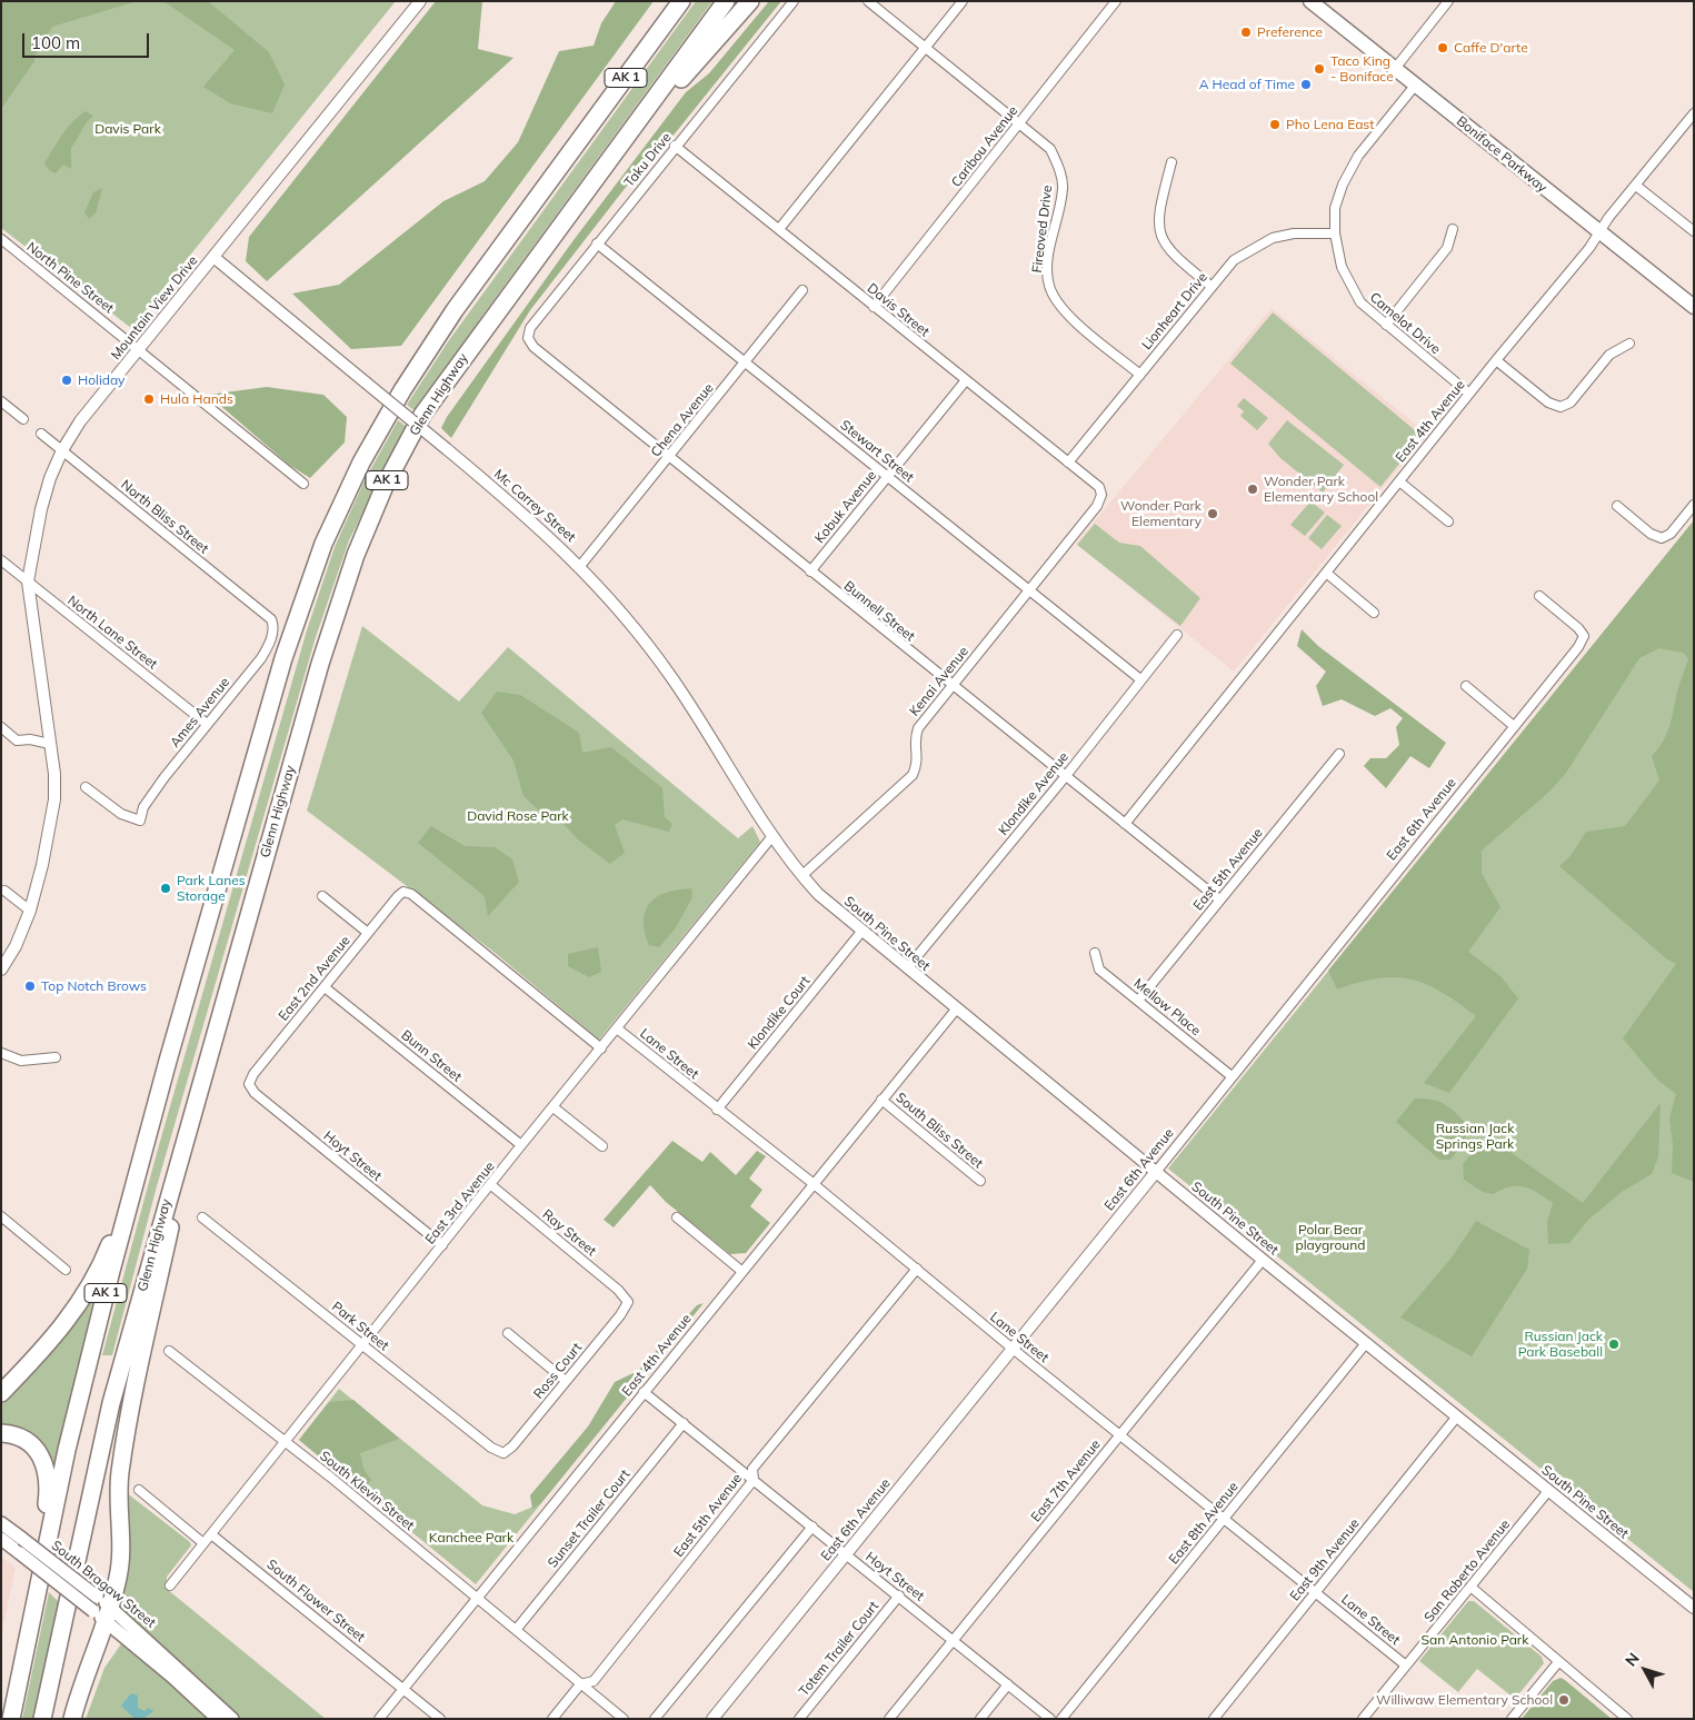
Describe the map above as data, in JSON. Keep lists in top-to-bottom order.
{
  "streets": {
    "highway": ["AK 1", "Glenn Highway"],
    "main road": ["Boniface Parkway", "South Bragaw Street"],
    "street": [
      "Caribou Avenue",
      "Taku Drive",
      "Fireoved Drive",
      "North Pine Street",
      "Mountain View Drive",
      "Davis Street",
      "Lionheart Drive",
      "Camelot Drive",
      "Chena Avenue",
      "East 4th Avenue",
      "Stewart Street",
      "Mc Carrey Street",
      "Kobuk Avenue",
      "North Bliss Street",
      "Bunnell Street",
      "North Lane Street",
      "Kenai Avenue",
      "Ames Avenue",
      "Klondike Avenue",
      "East 6th Avenue",
      "East 5th Avenue",
      "South Pine Street",
      "East 2nd Avenue",
      "Mellow Place",
      "Klondike Court",
      "Lane Street",
      "Bunn Street",
      "South Bliss Street",
      "Hoyt Street",
      "East 3rd Avenue",
      "Ray Street",
      "Park Street",
      "Ross Court",
      "East 7th Avenue",
      "South Klevin Street",
      "Sunset Trailer Court",
      "East 8th Avenue",
      "East 9th Avenue",
      "San Roberto Avenue",
      "South Flower Street",
      "Totem Trailer Court"
    ]
  },
  "crossings": [
    ["Caribou Avenue", "Fireoved Drive"],
    ["Caribou Avenue", "Davis Street"],
    ["Boniface Parkway", "Camelot Drive"],
    ["Boniface Parkway", "East 4th Avenue"],
    ["Taku Drive", "Davis Street"],
    ["Taku Drive", "Stewart Street"],
    ["Taku Drive", "Bunnell Street"],
    ["Fireoved Drive", "Lionheart Drive"],
    ["North Pine Street", "Mountain View Drive"],
    ["Mountain View Drive", "Mc Carrey Street"],
    ["Mountain View Drive", "North Bliss Street"],
    ["Mountain View Drive", "North Lane Street"],
    ["Davis Street", "Lionheart Drive"],
    ["Davis Street", "Kobuk Avenue"],
    ["Davis Street", "Kenai Avenue"],
    ["Lionheart Drive", "Camelot Drive"],
    ["Camelot Drive", "East 4th Avenue"],
    ["Chena Avenue", "Stewart Street"],
    ["Chena Avenue", "Mc Carrey Street"],
    ["Chena Avenue", "Bunnell Street"],
    ["East 4th Avenue", "Bunnell Street"],
    ["East 4th Avenue", "South Pine Street"],
    ["East 4th Avenue", "Lane Street"],
    ["East 4th Avenue", "South Bliss Street"],
    ["East 4th Avenue", "Hoyt Street"],
    ["East 4th Avenue", "South Klevin Street"],
    ["East 4th Avenue", "South Flower Street"],
    ["Stewart Street", "Kobuk Avenue"],
    ["Stewart Street", "Kenai Avenue"],
    ["Stewart Street", "Klondike Avenue"],
    ["Mc Carrey Street", "South Pine Street"],
    ["Mc Carrey Street", "East 3rd Avenue"],
    ["Kobuk Avenue", "Bunnell Street"],
    ["North Bliss Street", "Ames Avenue"],
    ["Bunnell Street", "Kenai Avenue"],
    ["Bunnell Street", "Klondike Avenue"],
    ["Bunnell Street", "East 5th Avenue"],
    ["North Lane Street", "Ames Avenue"],
    ["Kenai Avenue", "South Pine Street"],
    ["Klondike Avenue", "South Pine Street"],
    ["East 6th Avenue", "South Pine Street"],
    ["East 6th Avenue", "Mellow Place"],
    ["East 6th Avenue", "Lane Street"],
    ["East 6th Avenue", "Hoyt Street"],
    ["East 5th Avenue", "Mellow Place"],
    ["East 5th Avenue", "Lane Street"],
    ["East 5th Avenue", "Hoyt Street"],
    ["East 5th Avenue", "South Klevin Street"],
    ["South Pine Street", "Klondike Court"],
    ["South Pine Street", "East 3rd Avenue"],
    ["South Pine Street", "East 7th Avenue"],
    ["South Pine Street", "East 8th Avenue"],
    ["South Pine Street", "East 9th Avenue"],
    ["South Pine Street", "San Roberto Avenue"],
    ["East 2nd Avenue", "Bunn Street"],
    ["East 2nd Avenue", "Hoyt Street"],
    ["East 2nd Avenue", "East 3rd Avenue"],
    ["Klondike Court", "Lane Street"],
    ["Lane Street", "East 3rd Avenue"],
    ["Lane Street", "East 7th Avenue"],
    ["Lane Street", "East 8th Avenue"],
    ["Lane Street", "East 9th Avenue"],
    ["Lane Street", "San Roberto Avenue"],
    ["Bunn Street", "East 3rd Avenue"],
    ["Hoyt Street", "East 3rd Avenue"],
    ["Hoyt Street", "East 7th Avenue"],
    ["Hoyt Street", "Sunset Trailer Court"],
    ["Hoyt Street", "Totem Trailer Court"],
    ["East 3rd Avenue", "Ray Street"],
    ["East 3rd Avenue", "Park Street"],
    ["East 3rd Avenue", "South Klevin Street"],
    ["East 3rd Avenue", "South Flower Street"],
    ["Ray Street", "Ross Court"],
    ["Park Street", "Ross Court"],
    ["South Klevin Street", "Sunset Trailer Court"]
  ],
  "parks": [
    "Davis Park",
    "David Rose Park",
    "Russian Jack Springs Park",
    "Polar Bear playground",
    "Kanchee Park",
    "San Antonio Park"
  ],
  "places": [
    "Preference",
    "Caffe D'arte",
    "Taco King - Boniface",
    "A Head of Time",
    "Pho Lena East",
    "Holiday",
    "Hula Hands",
    "Wonder Park Elementary School",
    "Wonder Park Elementary",
    "Park Lanes Storage",
    "Top Notch Brows",
    "Russian Jack Park Baseball",
    "Williwaw Elementary School"
  ],
  "scale_bar": "100 m",
  "north": "top left"
}
